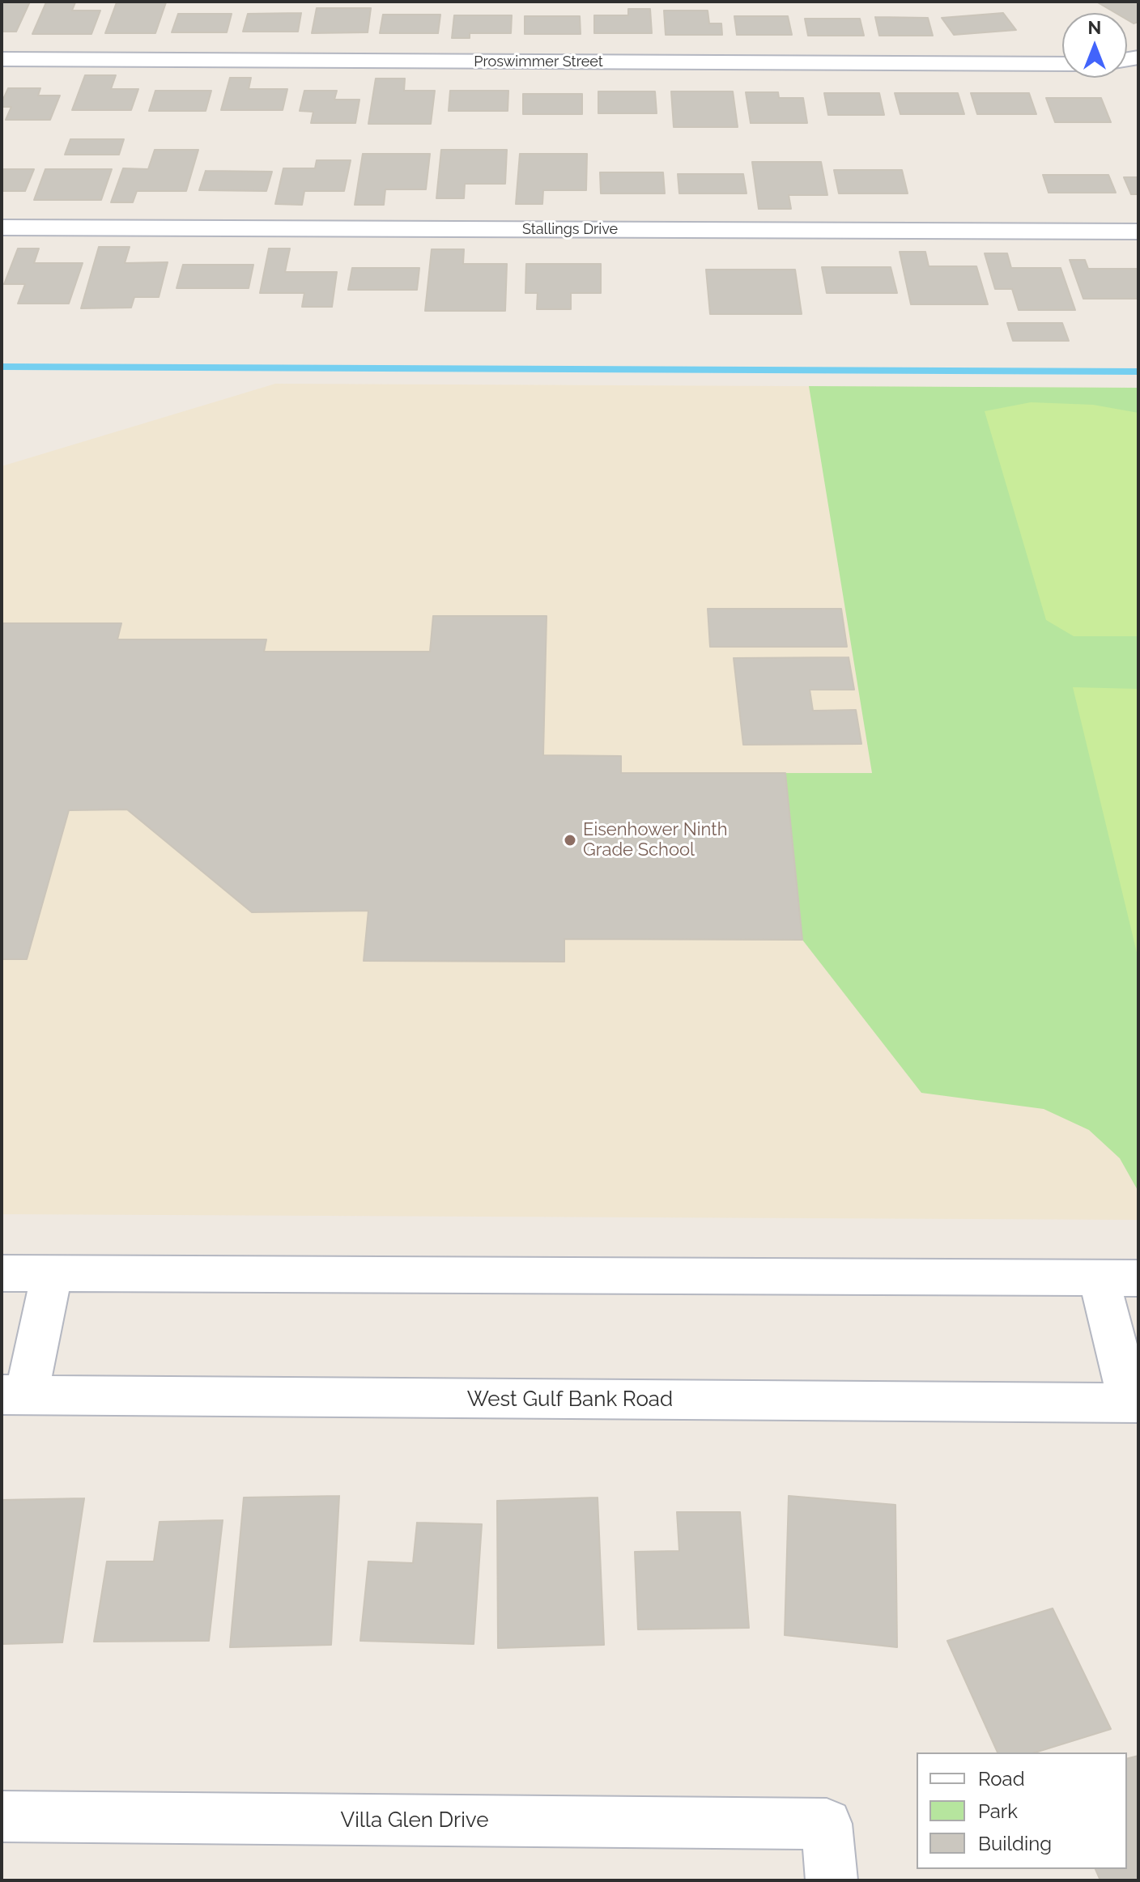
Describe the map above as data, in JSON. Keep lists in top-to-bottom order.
{
  "streets": {
    "street": [
      "Proswimmer Street",
      "Stallings Drive",
      "West Gulf Bank Road",
      "Villa Glen Drive"
    ]
  },
  "places": ["Eisenhower Ninth Grade School"],
  "legend": ["Road", "Park", "Building"],
  "north": "top"
}
